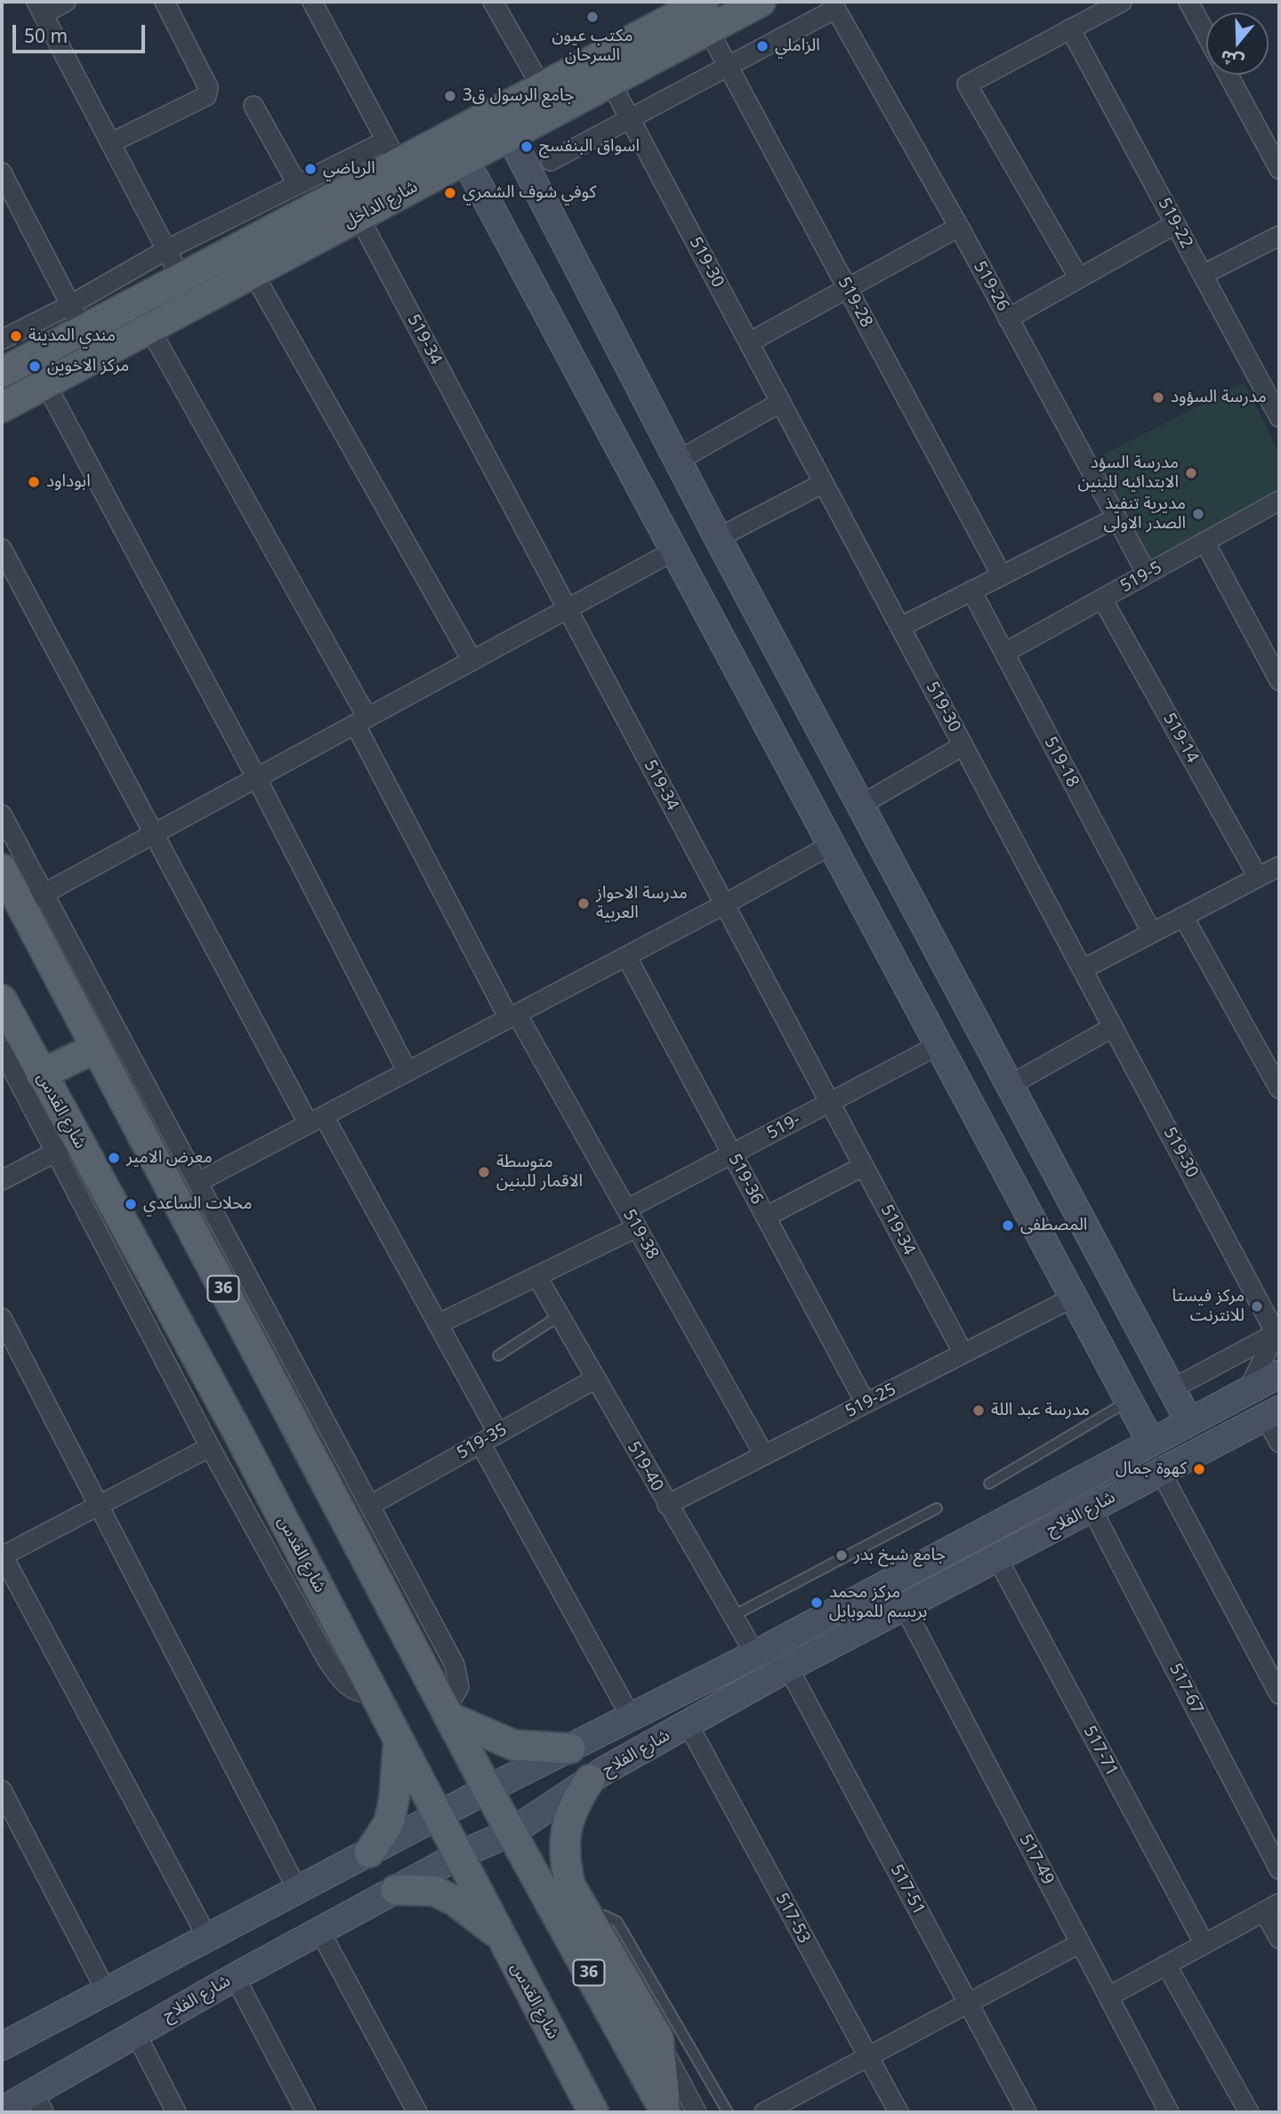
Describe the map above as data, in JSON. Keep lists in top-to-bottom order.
{
  "streets": {
    "main road": ["شارع الداخل", "شارع القدس", "36"],
    "street": [
      "519-22",
      "519-30",
      "519-26",
      "519-28",
      "519-34",
      "519-5",
      "519-14",
      "519-18",
      "519-",
      "519-36",
      "519-38",
      "519-25",
      "519-35",
      "519-40",
      "شارع الفلاح",
      "517-67",
      "517-71",
      "517-49",
      "517-51",
      "517-53"
    ]
  },
  "crossings": [
    ["شارع الداخل", "519-30"],
    ["شارع الداخل", "519-28"],
    ["شارع الداخل", "519-34"],
    ["شارع الداخل", "519-38"],
    ["519-26", "519-5"],
    ["519-34", "519-"],
    ["519-34", "519-25"],
    ["519-5", "519-14"],
    ["519-5", "519-18"],
    ["شارع القدس", "شارع الفلاح"],
    ["519-", "519-36"],
    ["519-", "519-38"],
    ["519-36", "519-25"],
    ["519-38", "519-25"],
    ["36", "شارع الفلاح"],
    ["519-25", "519-40"],
    ["519-35", "519-40"],
    ["519-40", "شارع الفلاح"],
    ["شارع الفلاح", "517-67"],
    ["شارع الفلاح", "517-71"],
    ["شارع الفلاح", "517-49"],
    ["شارع الفلاح", "517-51"],
    ["شارع الفلاح", "517-53"]
  ],
  "places": [
    "مكتب عيون السرحان",
    "الزاملي",
    "جامع الرسول ق3",
    "اسواق البنفسج",
    "الرياضي",
    "كوفي شوف الشمري",
    "مندي المدينة",
    "مركز الاخوين",
    "مدرسة السؤود",
    "مدرسة السؤد الابتدائيه للبنين",
    "ابوداود",
    "مديرية تنفيذ الصدر الاولى",
    "مدرسة الاحواز العربية",
    "معرض الامير",
    "متوسطة الاقمار للبنين",
    "محلات الساعدي",
    "المصطفى",
    "مركز فيستا للانترنت",
    "مدرسة عبد اللة",
    "كهوة جمال",
    "جامع شيخ بدر",
    "مركز محمد بريسم للموبايل"
  ],
  "scale_bar": "50 m",
  "north": "bottom"
}
